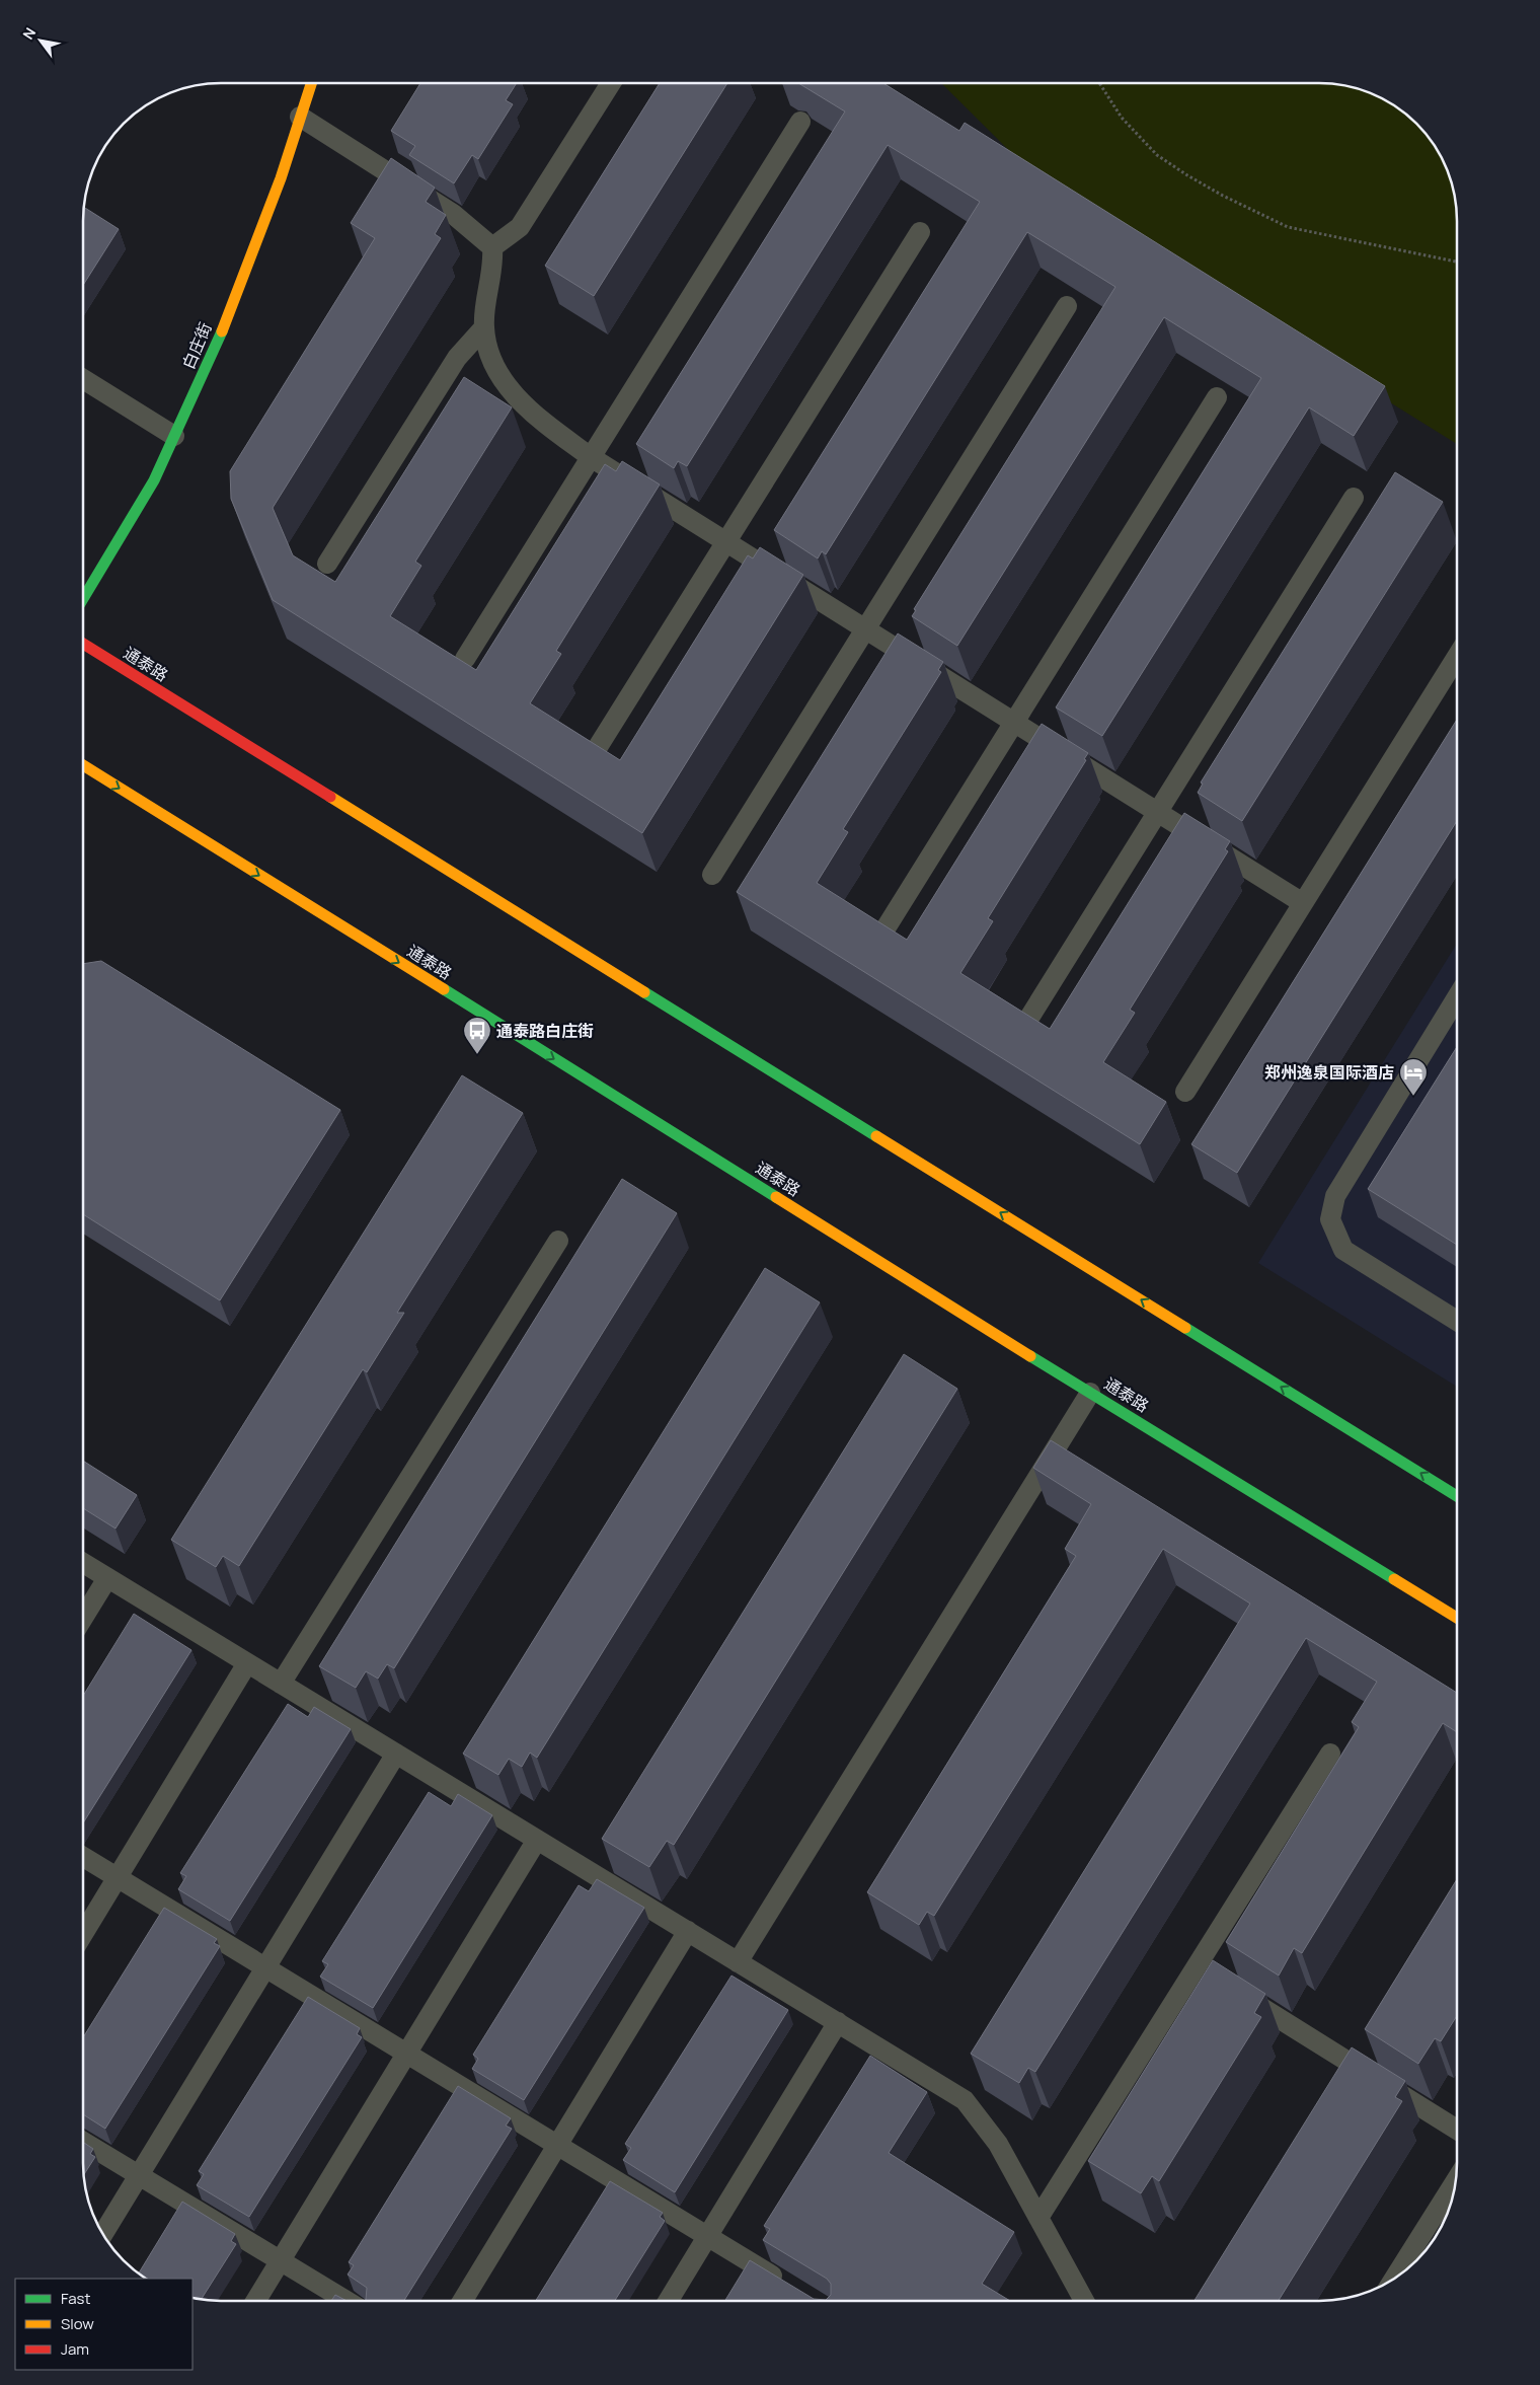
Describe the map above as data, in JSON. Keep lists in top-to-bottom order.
{
  "streets": {
    "street": ["白庄街", "通泰路"]
  },
  "places": {
    "bus stop": ["通泰路白庄街"],
    "hotel": ["郑州逸泉国际酒店"]
  },
  "legend": ["Fast", "Slow", "Jam"],
  "north": "top left"
}
